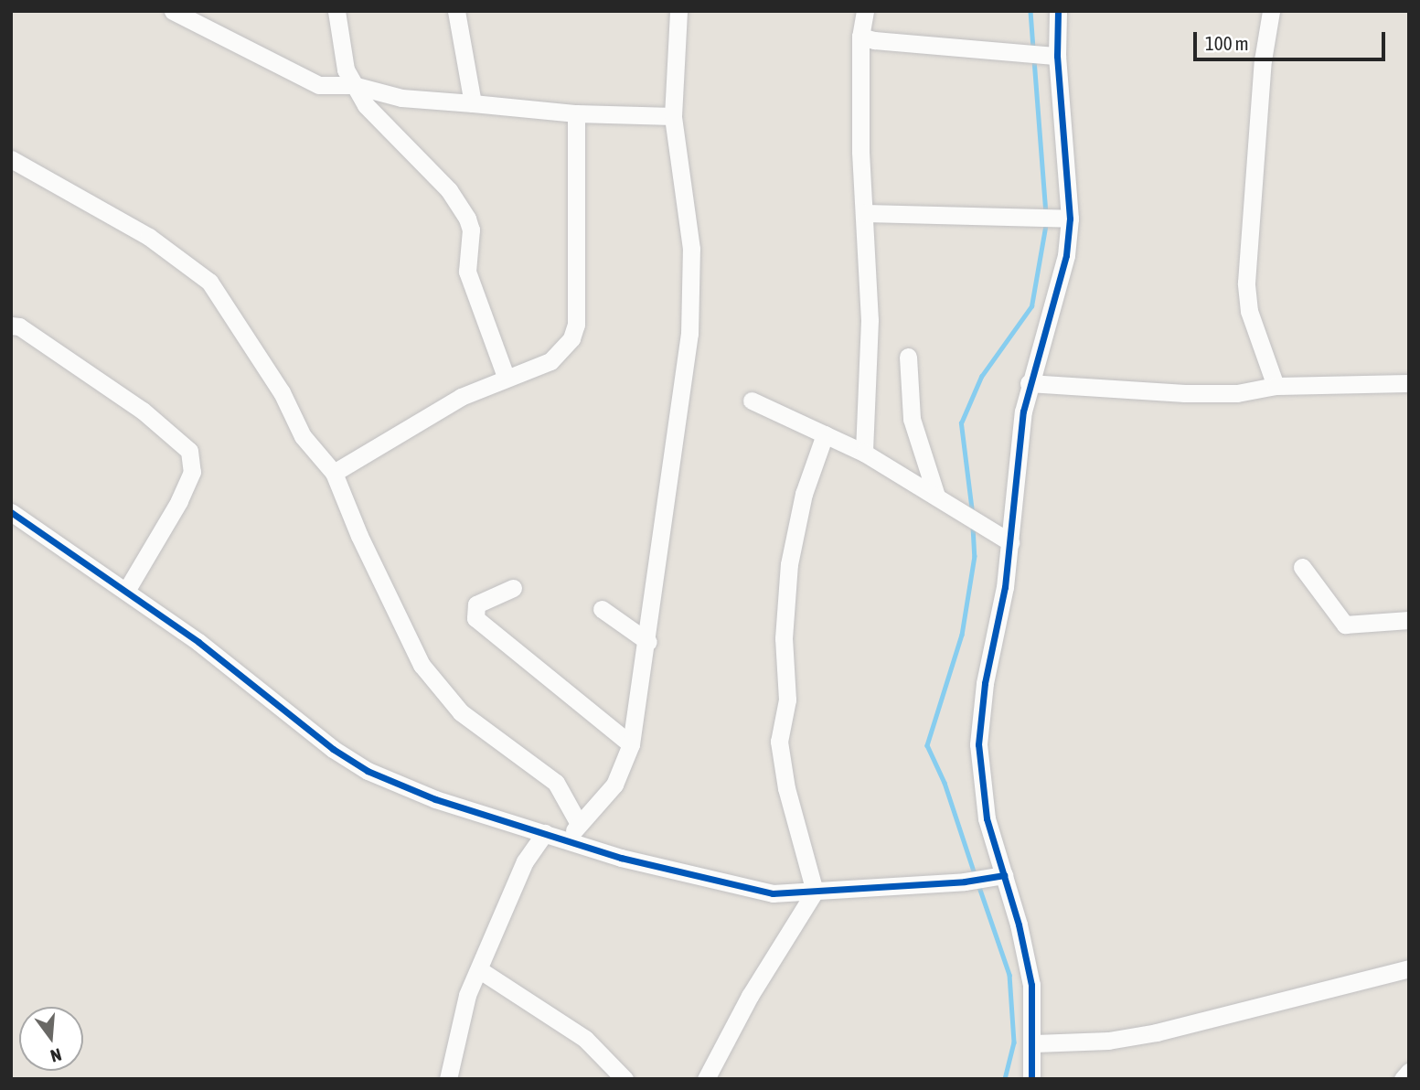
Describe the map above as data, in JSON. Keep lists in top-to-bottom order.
{
  "scale_bar": "100 m",
  "north": "bottom"
}
